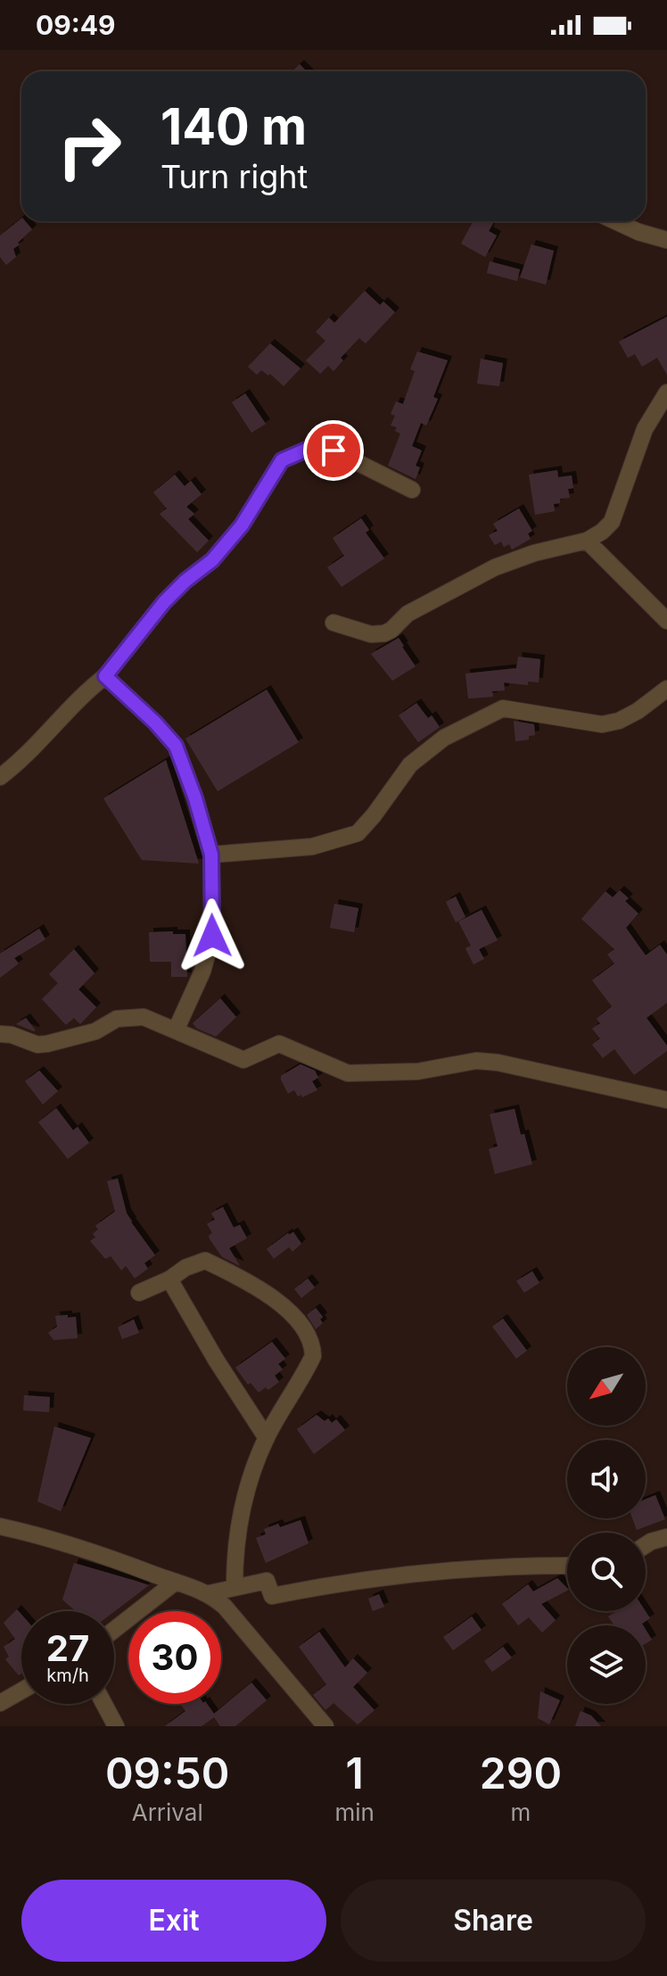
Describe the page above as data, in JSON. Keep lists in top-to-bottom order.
{
  "north": "bottom left",
  "page": {
    "status": "09:49",
    "turn": ["140 m", "Turn right"],
    "speed": "27 km/h",
    "limit": "30",
    "eta": [
      "09:50",
      "Arrival",
      "1",
      "min",
      "290",
      "m"
    ],
    "buttons": ["Exit", "Share"]
  }
}
